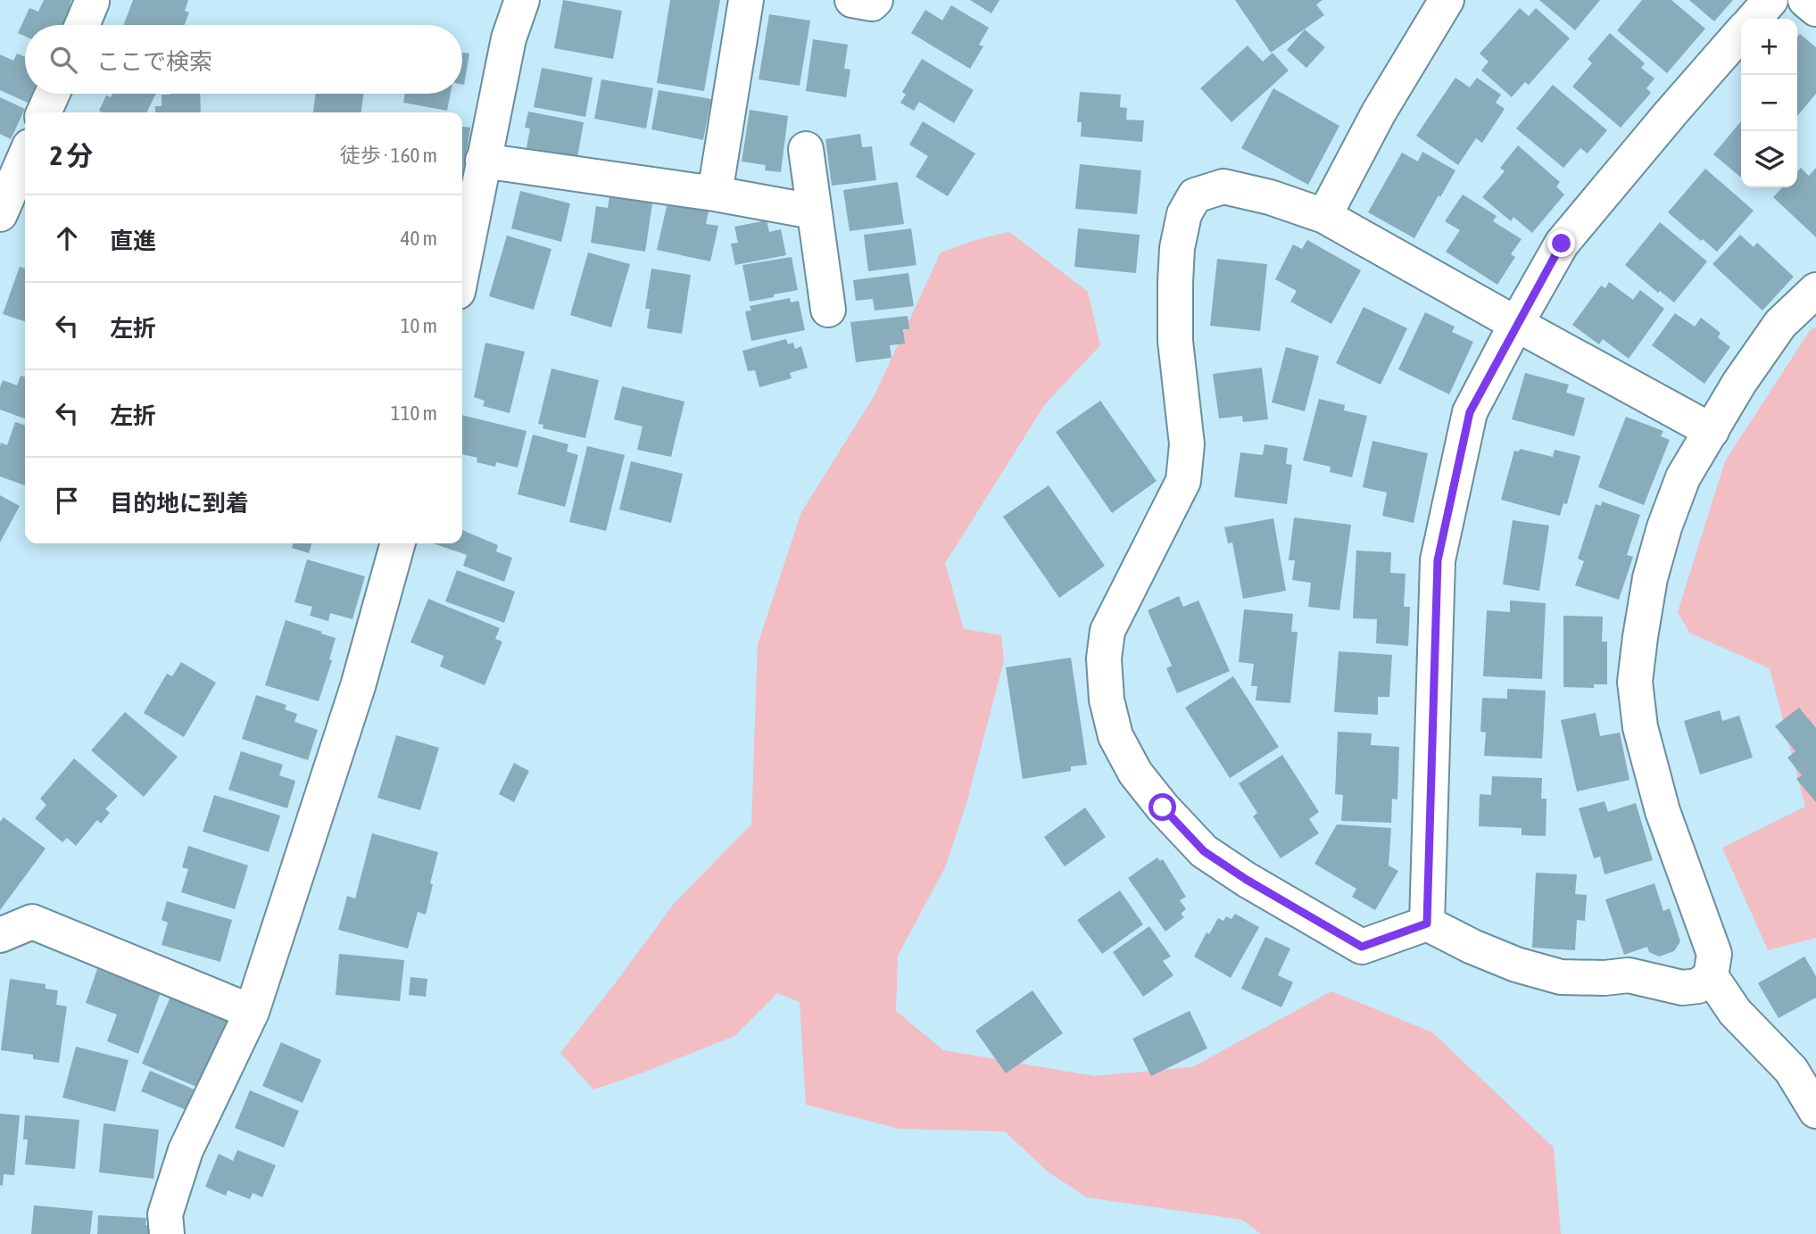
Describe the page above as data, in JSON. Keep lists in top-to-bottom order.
{
  "page": {
    "map_buttons": ["+", "−"],
    "search": "ここで検索",
    "heading": ["2 分", "徒歩 · 160 m"],
    "list": [
      ["直進", "40 m"],
      ["左折", "10 m"],
      ["左折", "110 m"],
      "目的地に到着"
    ]
  }
}
